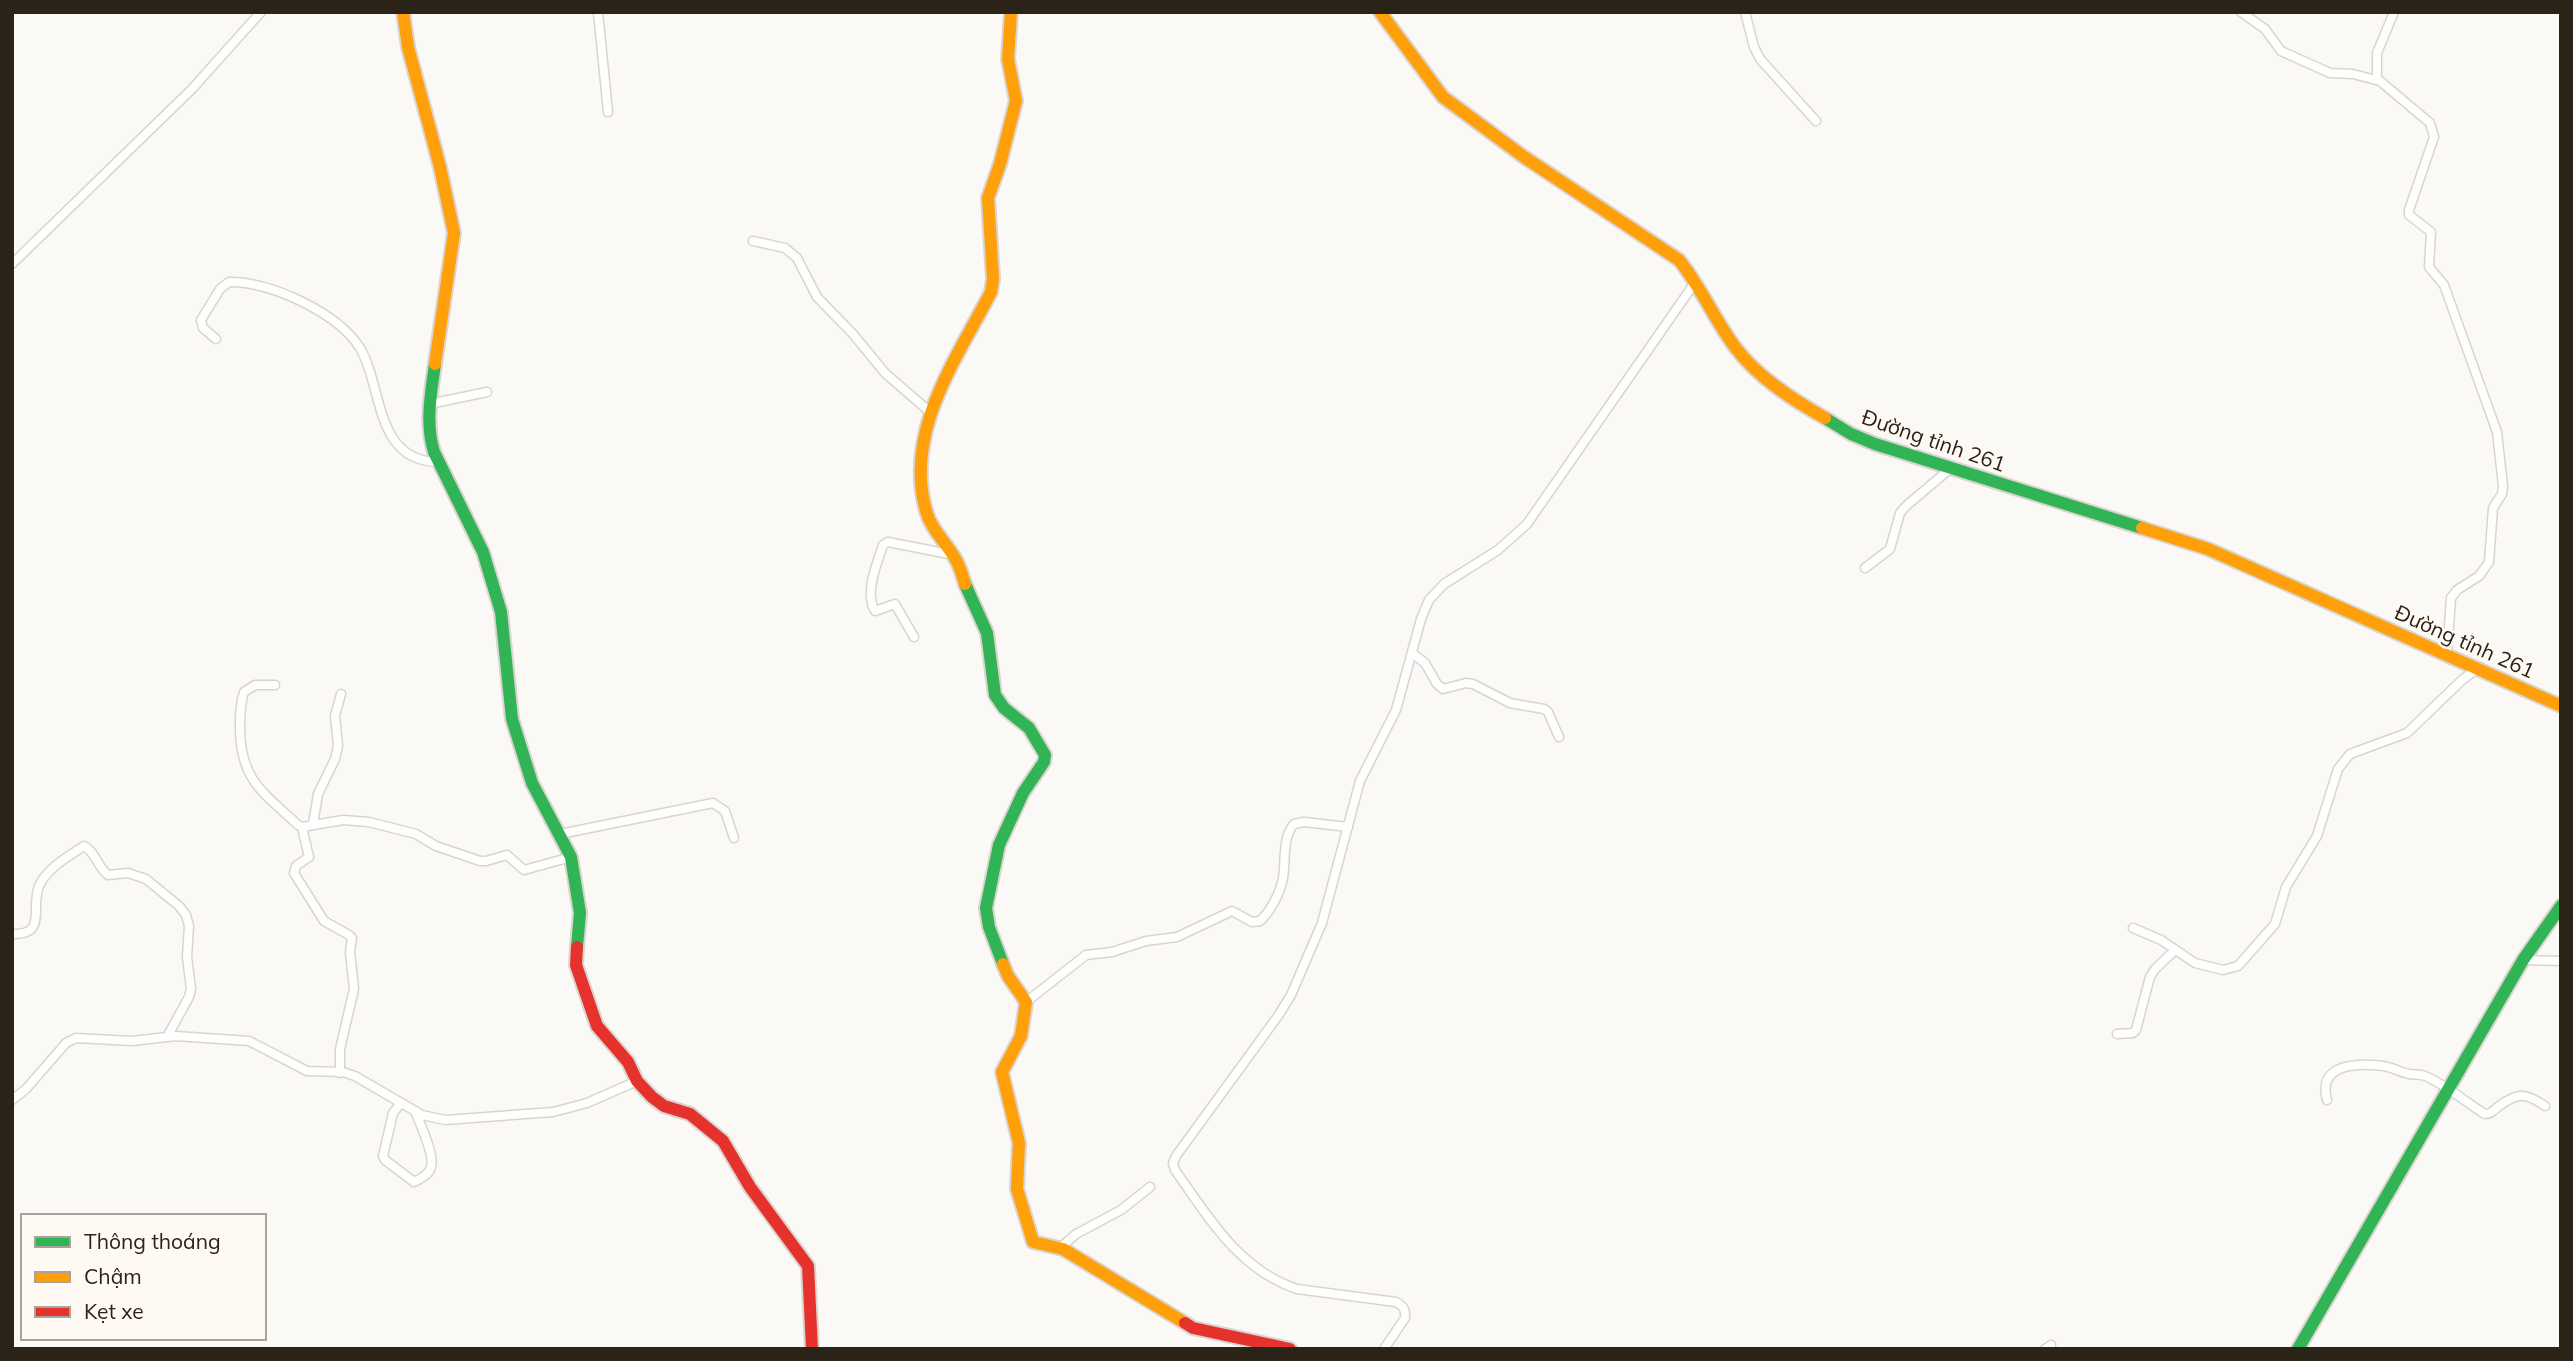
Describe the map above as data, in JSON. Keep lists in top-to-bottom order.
{
  "streets": {
    "street": ["Đường tỉnh 261"]
  },
  "legend": ["Thông thoáng", "Chậm", "Kẹt xe"]
}
